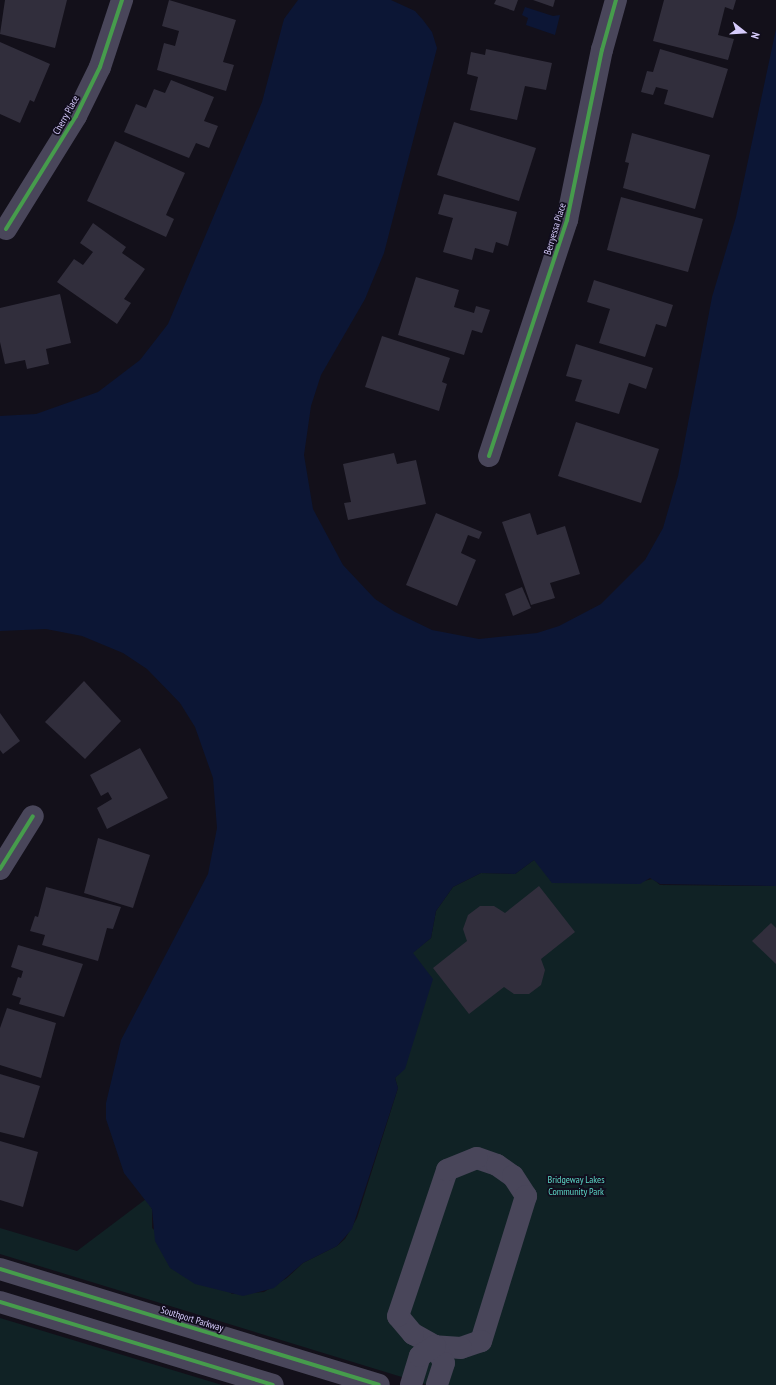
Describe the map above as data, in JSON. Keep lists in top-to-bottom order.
{
  "streets": {
    "street": ["Cherry Place", "Berryessa Place", "Southport Parkway"]
  },
  "parks": ["Bridgeway Lakes Community Park"],
  "north": "right"
}
